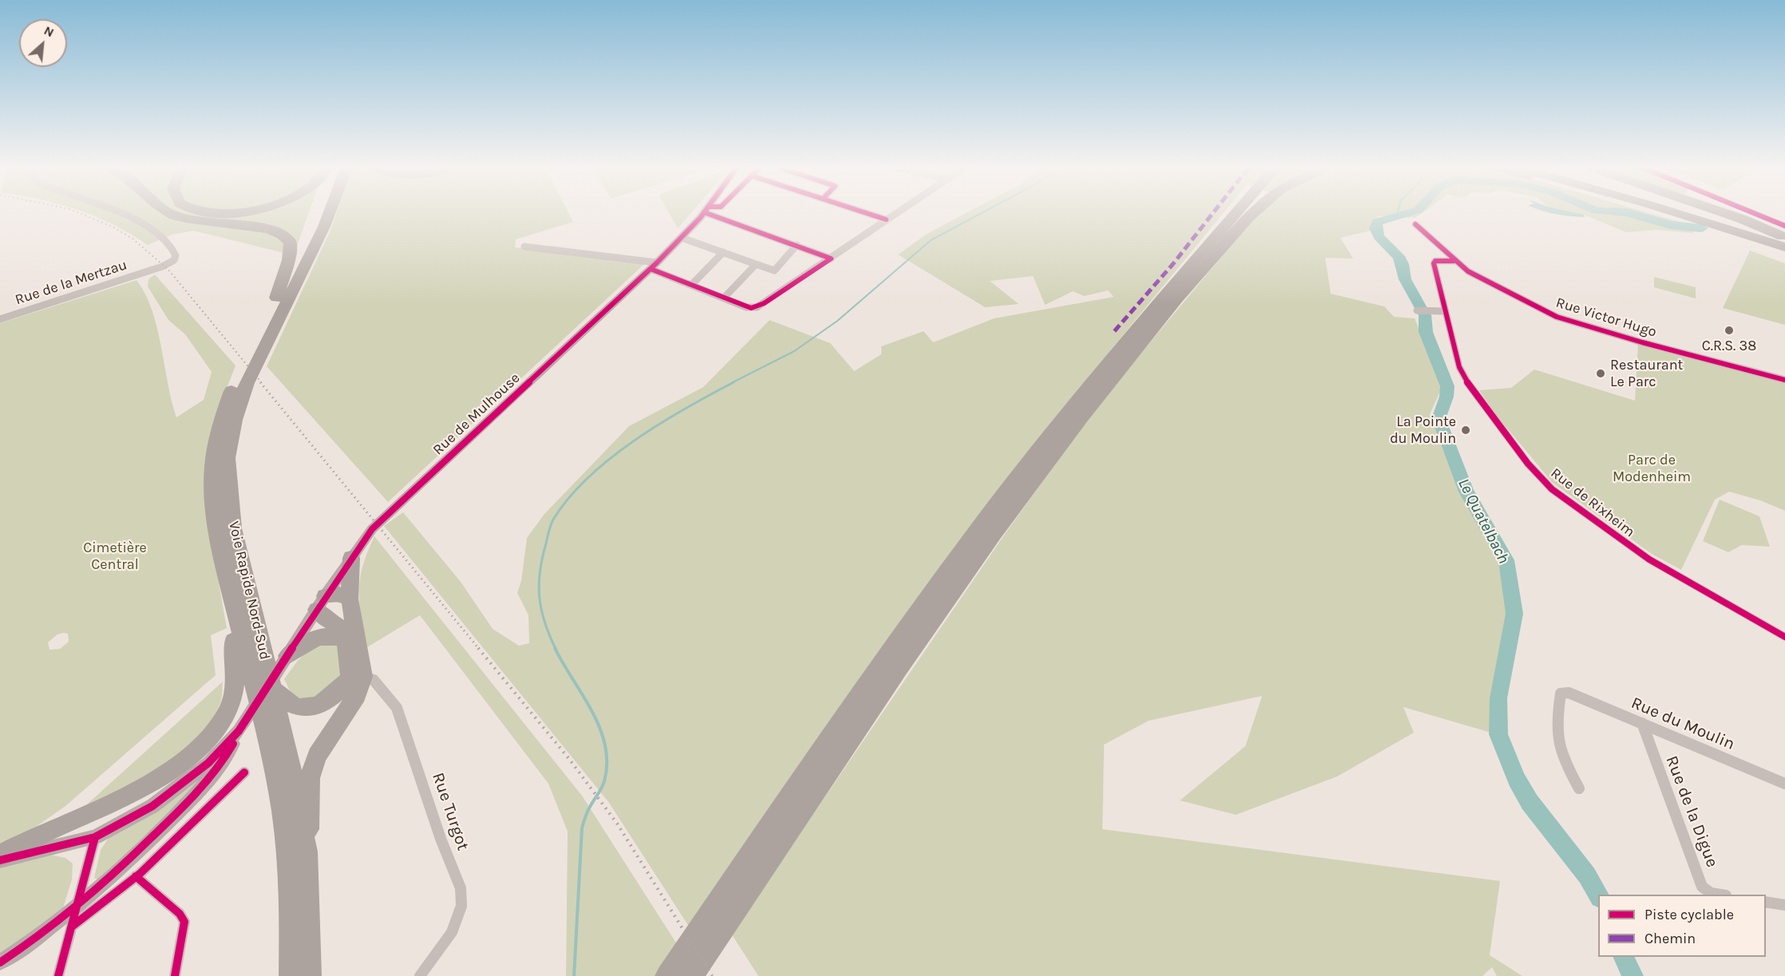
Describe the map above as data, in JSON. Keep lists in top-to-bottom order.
{
  "streets": {
    "highway": ["Voie Rapide Nord-Sud"],
    "main road": ["Rue de Mulhouse"],
    "street": [
      "Rue de la Mertzau",
      "Rue Victor Hugo",
      "Rue de Rixheim",
      "Rue du Moulin",
      "Rue Turgot",
      "Rue de la Digue"
    ]
  },
  "crossings": [
    ["Rue Victor Hugo", "Rue de Rixheim"],
    ["Rue du Moulin", "Rue de la Digue"]
  ],
  "water": ["Le Quatelbach"],
  "parks": ["Parc de Modenheim", "Cimetière Central"],
  "places": ["C.R.S. 38", "Restaurant Le Parc", "La Pointe du Moulin"],
  "legend": ["Piste cyclable", "Chemin"],
  "north": "top right"
}
